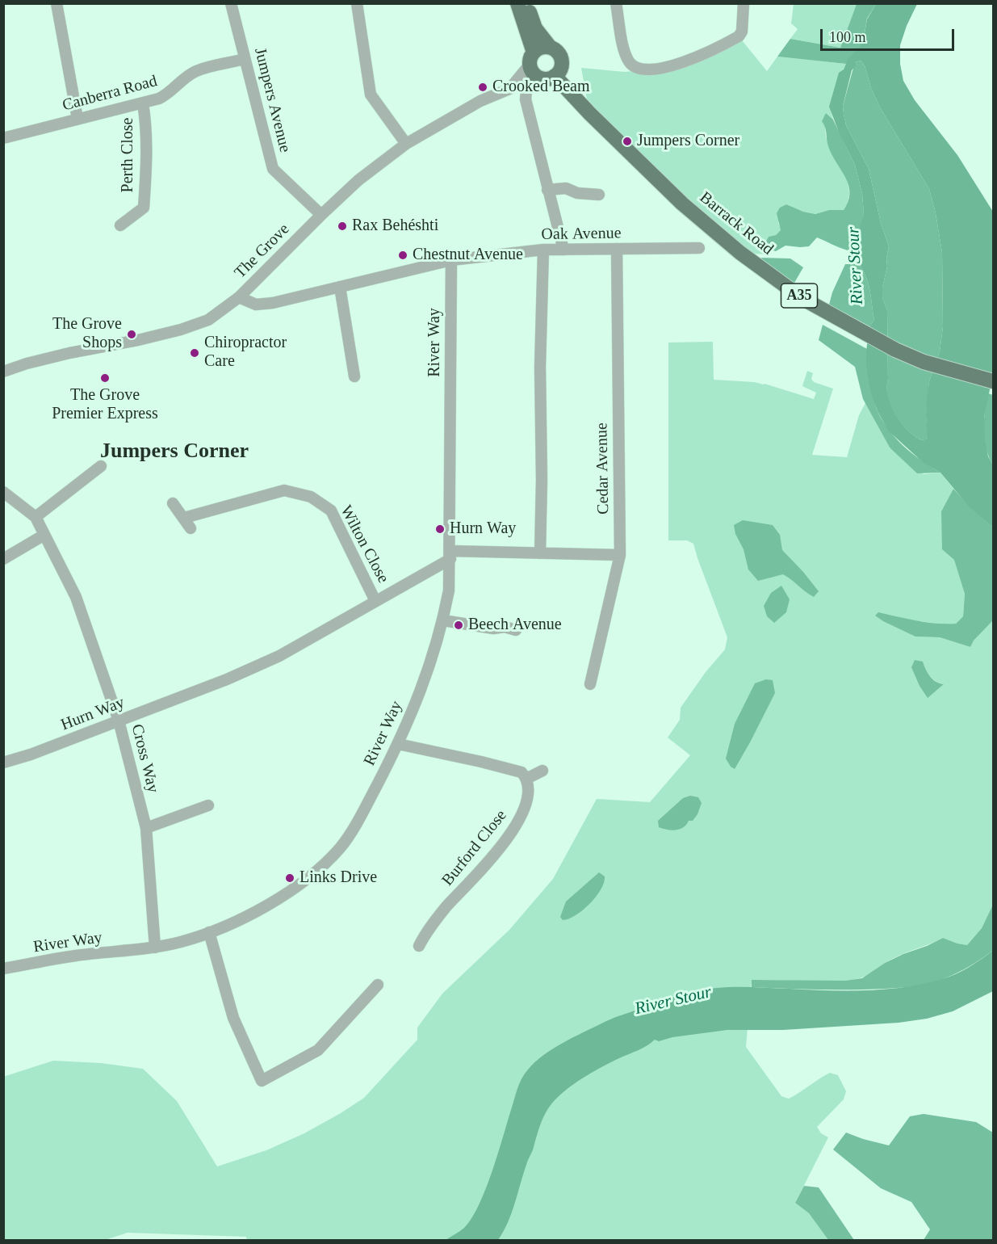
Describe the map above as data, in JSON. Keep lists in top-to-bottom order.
{
  "streets": {
    "main road": ["Barrack Road", "A35"],
    "street": [
      "Canberra Road",
      "Jumpers Avenue",
      "Perth Close",
      "Oak Avenue",
      "The Grove",
      "River Way",
      "Cedar Avenue",
      "Wilton Close",
      "Hurn Way",
      "Cross Way",
      "Burford Close"
    ]
  },
  "crossings": [
    ["Canberra Road", "Jumpers Avenue"],
    ["Canberra Road", "Perth Close"],
    ["Jumpers Avenue", "The Grove"],
    ["Barrack Road", "The Grove"],
    ["Oak Avenue", "The Grove"],
    ["Oak Avenue", "River Way"],
    ["Oak Avenue", "Cedar Avenue"],
    ["River Way", "Hurn Way"],
    ["River Way", "Cross Way"],
    ["Wilton Close", "Hurn Way"],
    ["Hurn Way", "Cross Way"]
  ],
  "districts": ["Jumpers Corner"],
  "water": ["River Stour"],
  "places": [
    "Crooked Beam",
    "Jumpers Corner",
    "Rax Behéshti",
    "Chestnut Avenue",
    "The Grove Shops",
    "Chiropractor Care",
    "The Grove Premier Express",
    "Hurn Way",
    "Beech Avenue",
    "Links Drive"
  ],
  "scale_bar": "100 m"
}
